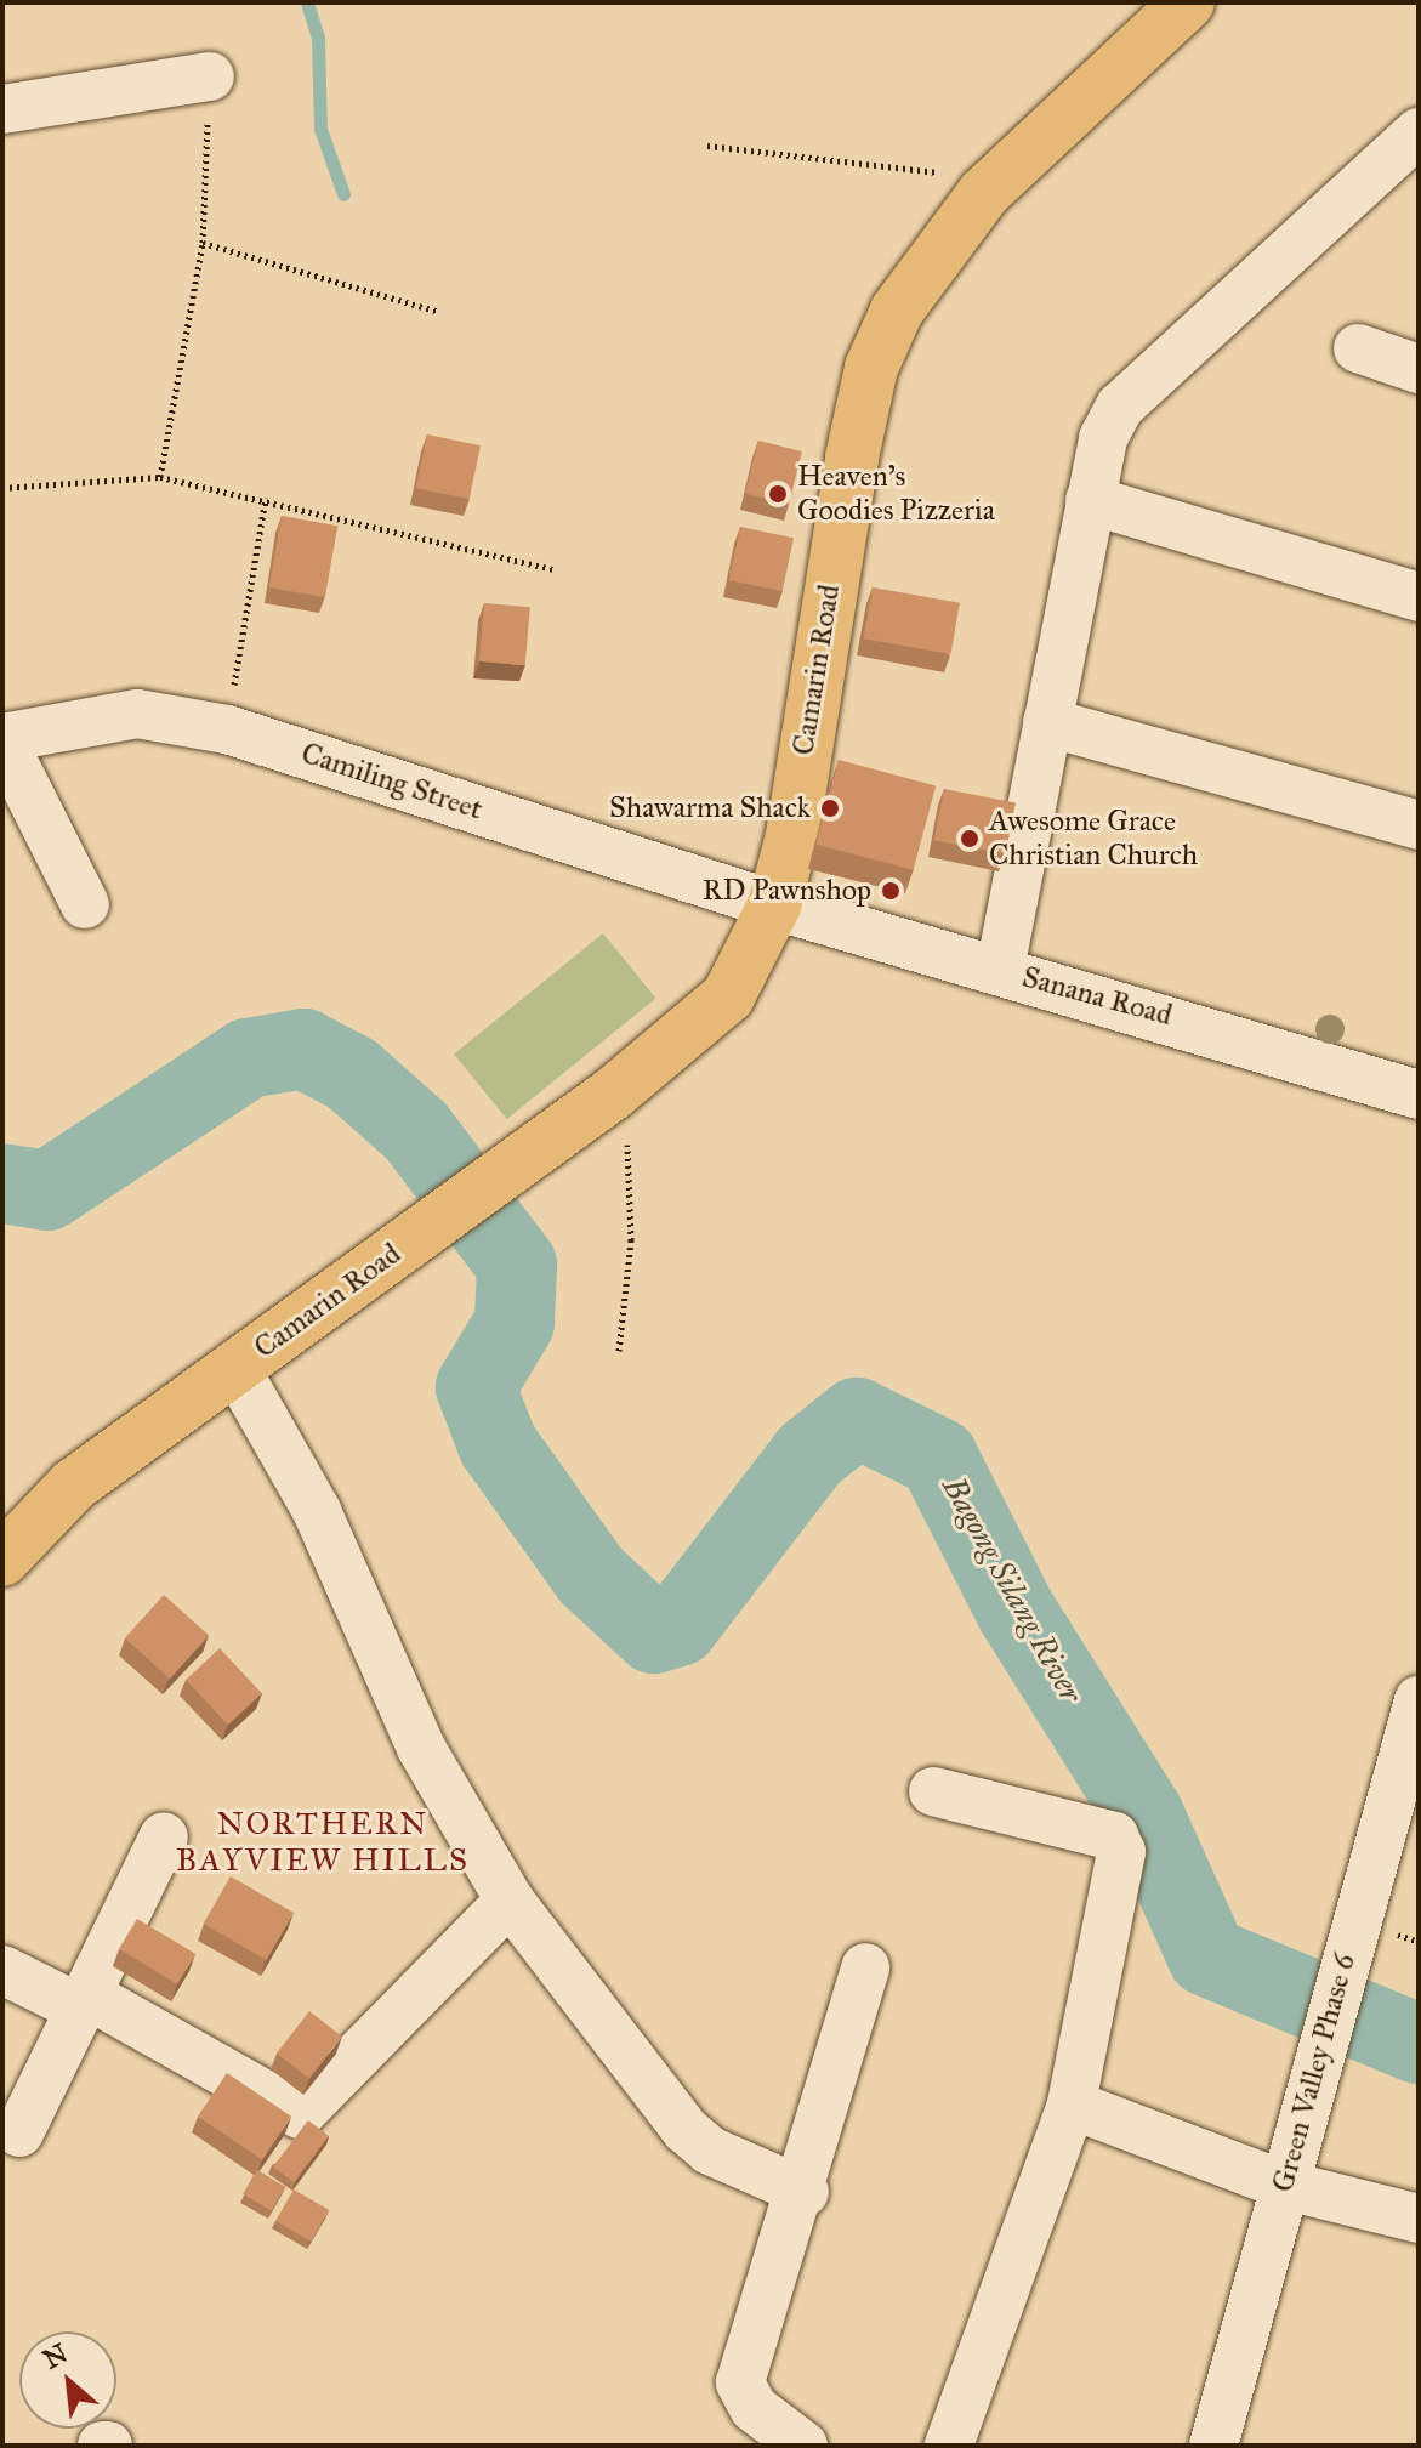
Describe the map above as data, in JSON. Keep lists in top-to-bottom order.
{
  "streets": {
    "main road": ["Camarin Road"],
    "street": ["Camiling Street", "Sanana Road", "Green Valley Phase 6"]
  },
  "crossings": [
    ["Camarin Road", "Camiling Street"],
    ["Camarin Road", "Sanana Road"],
    ["Camiling Street", "Sanana Road"]
  ],
  "districts": ["NORTHERN BAYVIEW HILLS"],
  "water": ["Bagong Silang River"],
  "places": [
    "Heaven's Goodies Pizzeria",
    "Shawarma Shack",
    "Awesome Grace Christian Church",
    "RD Pawnshop"
  ],
  "north": "top left"
}
